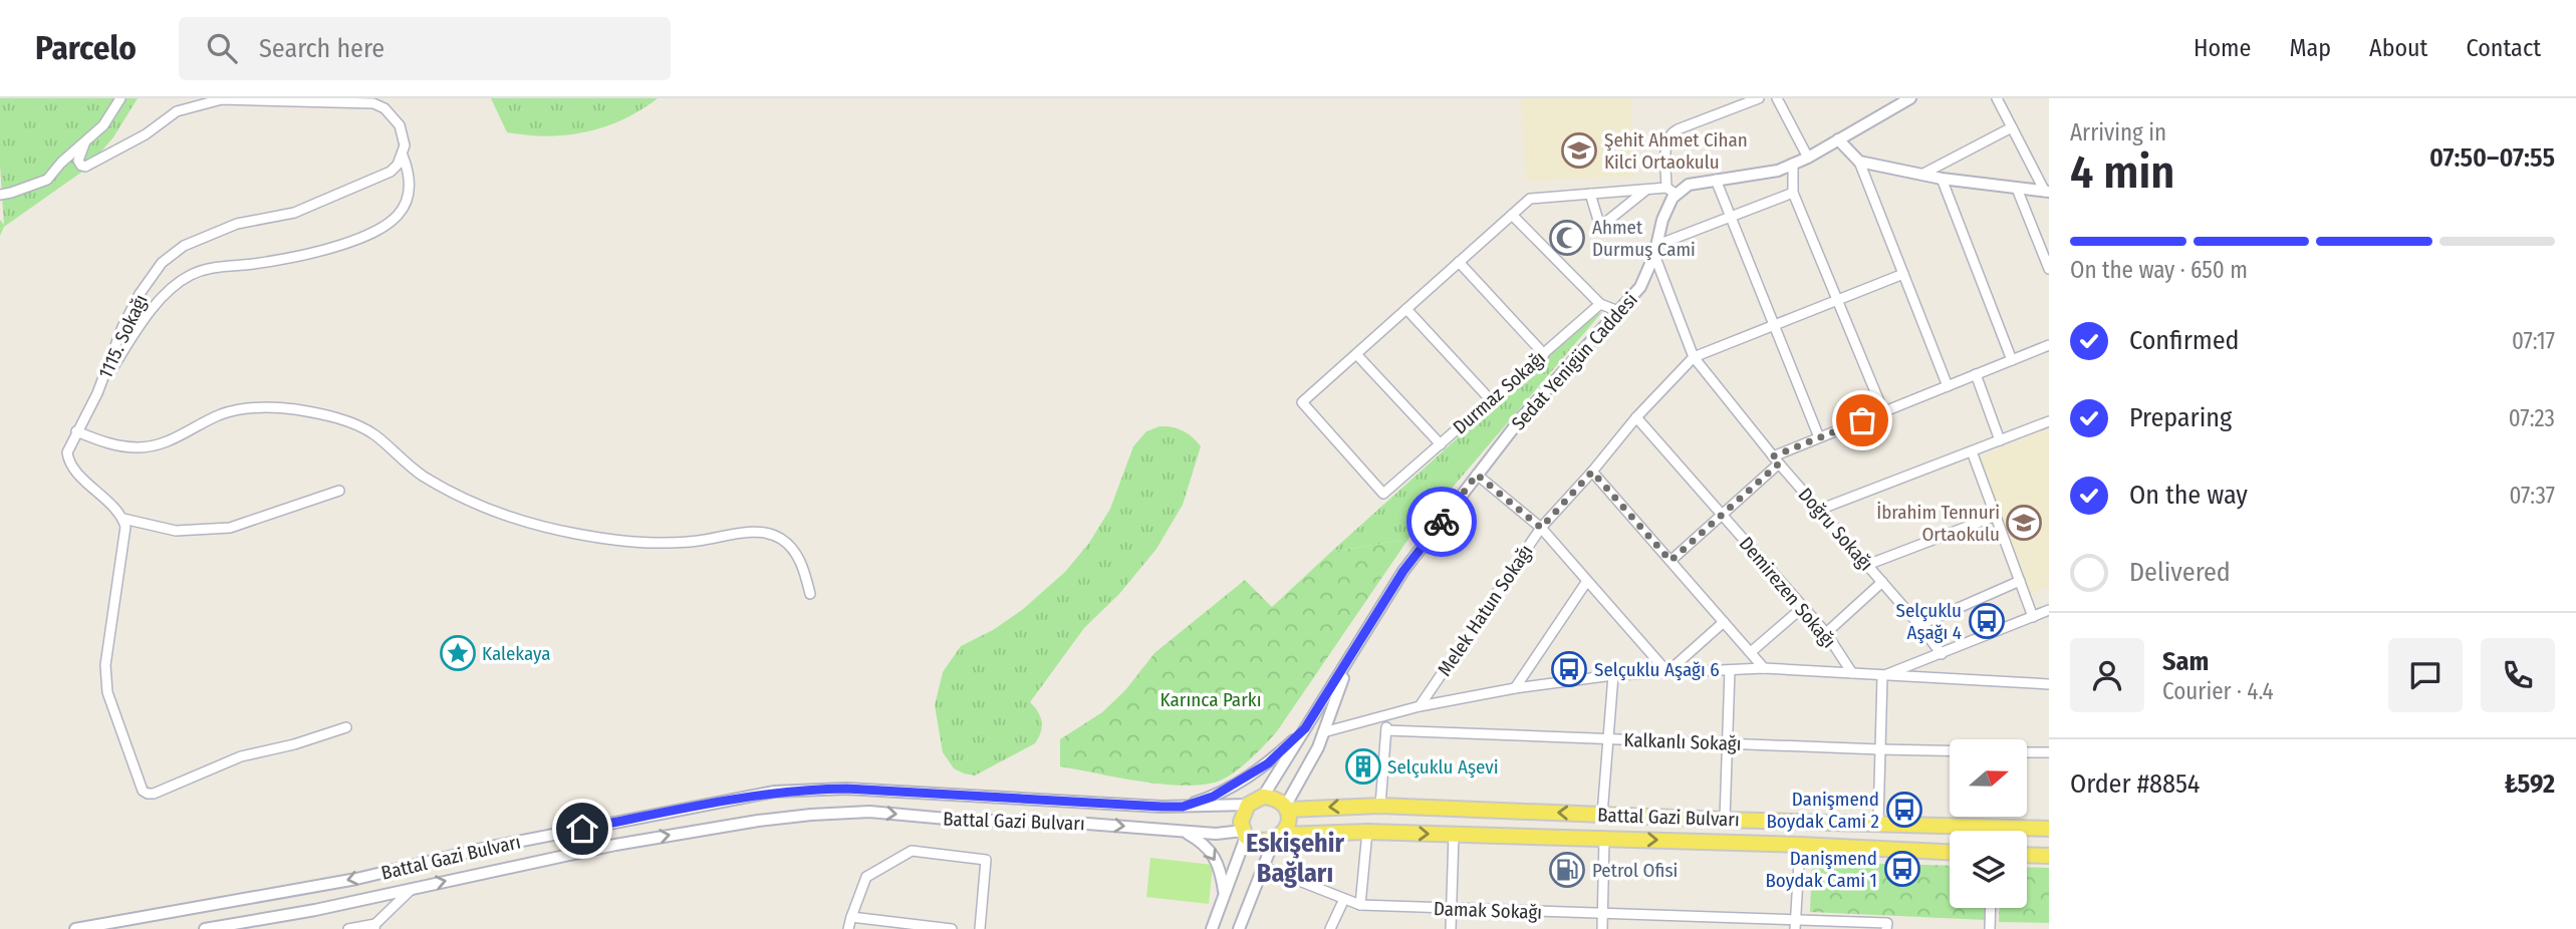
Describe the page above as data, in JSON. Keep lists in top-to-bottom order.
{
  "streets": {
    "main road": ["Battal Gazi Bulvarı"],
    "street": [
      "1115. Sokağı",
      "Sedat Yenigün Caddesi",
      "Durmaz Sokağı",
      "Doğru Sokağı",
      "Demirezen Sokağı",
      "Melek Hatun Sokağı",
      "Kalkanlı Sokağı",
      "Damak Sokağı"
    ]
  },
  "crossings": [
    ["Sedat Yenigün Caddesi", "Doğru Sokağı"],
    ["Doğru Sokağı", "Melek Hatun Sokağı"],
    ["Demirezen Sokağı", "Melek Hatun Sokağı"]
  ],
  "districts": ["Eskişehir Bağları"],
  "parks": ["Karınca Parkı"],
  "places": {
    "school or university": ["Şehit Ahmet Cihan Kilci Ortaokulu", "İbrahim Tennuri Ortaokulu"],
    "mosque": ["Ahmet Durmuş Cami"],
    "bus stop": [
      "Selçuklu Aşağı 4",
      "Selçuklu Aşağı 6",
      "Danişmend Boydak Cami 2",
      "Danişmend Boydak Cami 1"
    ],
    "place": ["Kalekaya"],
    "building": ["Selçuklu Aşevi"],
    "fuel station": ["Petrol Ofisi"]
  },
  "north": "right",
  "page": {
    "header": "Parcelo",
    "search": "Search here",
    "nav": [
      "Home",
      "Map",
      "About",
      "Contact"
    ],
    "heading": ["4 min", "Arriving in", "07:50–07:55"],
    "panel": [
      "Sam",
      "Courier · 4.4",
      "Order #8854",
      "₺592"
    ],
    "bar": "On the way · 650 m",
    "list": [
      ["Confirmed", "07:17"],
      ["Preparing", "07:23"],
      ["On the way", "07:37"],
      "Delivered"
    ]
  }
}
